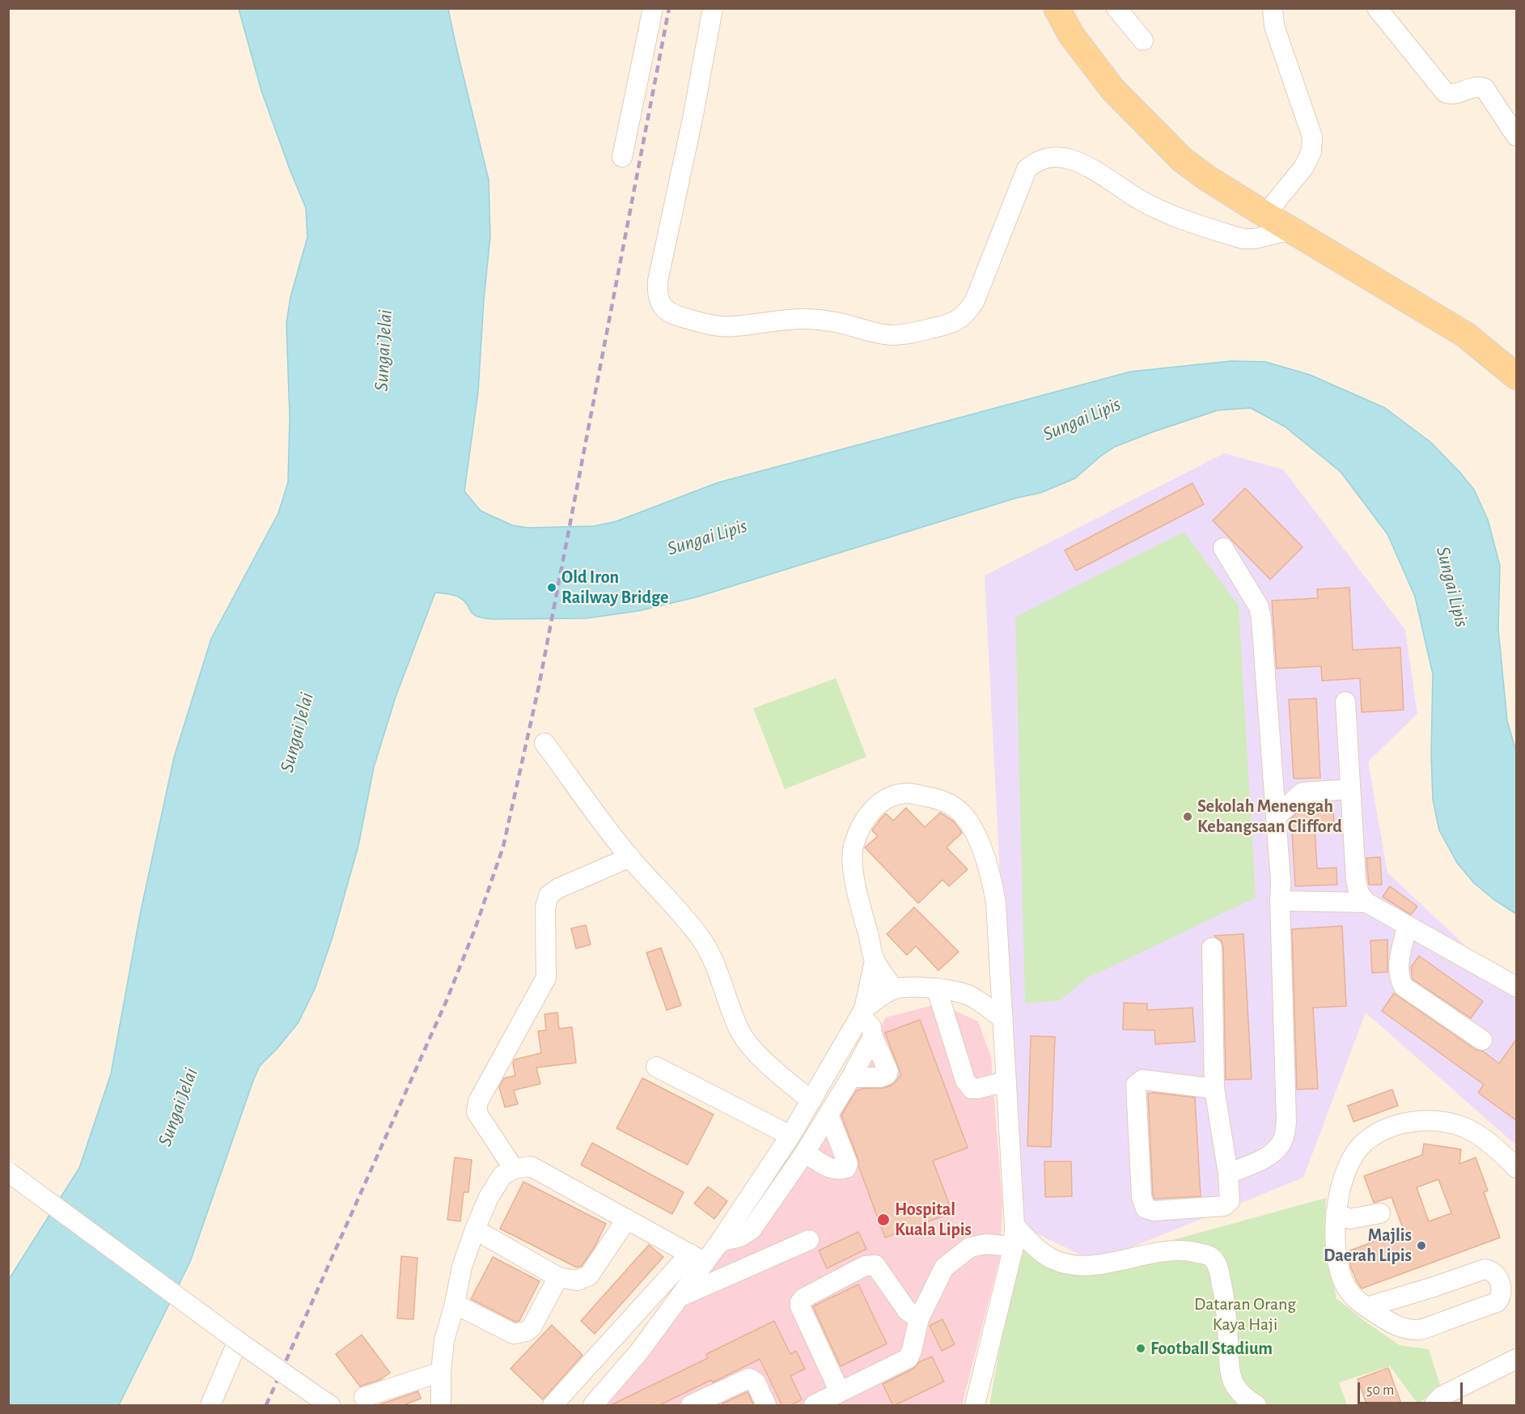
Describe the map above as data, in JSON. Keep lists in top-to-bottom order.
{
  "water": ["Sungai Jelai", "Sungai Lipis"],
  "parks": ["Dataran Orang Kaya Haji"],
  "places": [
    "Old Iron Railway Bridge",
    "Sekolah Menengah Kebangsaan Clifford",
    "Hospital Kuala Lipis",
    "Majlis Daerah Lipis",
    "Football Stadium"
  ],
  "scale_bar": "50 m"
}
